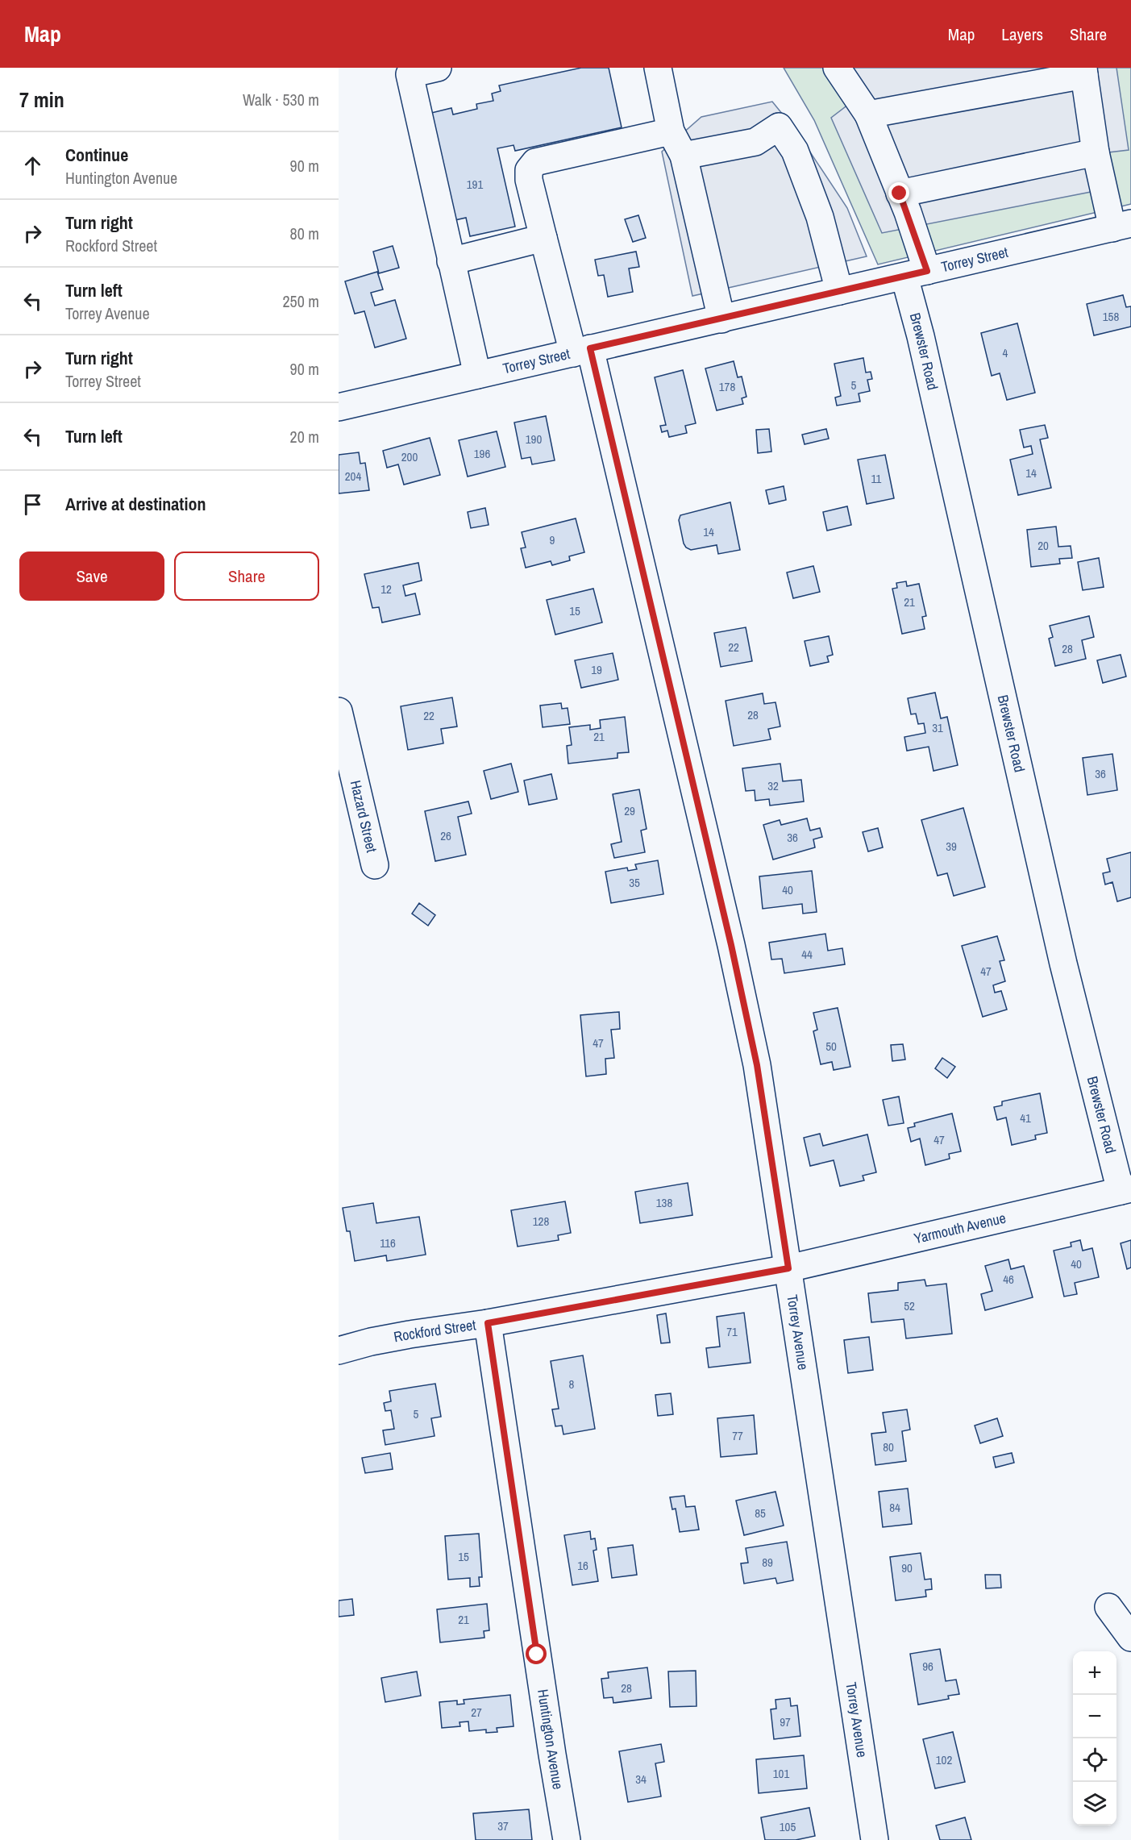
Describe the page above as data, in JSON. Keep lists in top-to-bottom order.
{
  "streets": {
    "street": [
      "Torrey Street",
      "Brewster Road",
      "Hazard Street",
      "Yarmouth Avenue",
      "Rockford Street",
      "Torrey Avenue",
      "Huntington Avenue"
    ]
  },
  "crossings": [
    ["Torrey Street", "Brewster Road"],
    ["Torrey Street", "Torrey Avenue"],
    ["Brewster Road", "Yarmouth Avenue"],
    ["Yarmouth Avenue", "Rockford Street"],
    ["Yarmouth Avenue", "Torrey Avenue"],
    ["Rockford Street", "Torrey Avenue"],
    ["Rockford Street", "Huntington Avenue"]
  ],
  "house_numbers": [
    "191",
    "158",
    "4",
    "5",
    "178",
    "190",
    "196",
    "200",
    "14",
    "204",
    "11",
    "14",
    "9",
    "20",
    "12",
    "21",
    "15",
    "22",
    "28",
    "19",
    "28",
    "22",
    "31",
    "21",
    "36",
    "32",
    "29",
    "26",
    "36",
    "39",
    "35",
    "40",
    "44",
    "47",
    "47",
    "50",
    "41",
    "47",
    "138",
    "128",
    "116",
    "40",
    "46",
    "52",
    "71",
    "8",
    "5",
    "77",
    "80",
    "84",
    "85",
    "15",
    "89",
    "16",
    "90",
    "21",
    "96",
    "28",
    "27",
    "97",
    "102",
    "101",
    "34",
    "37",
    "105"
  ],
  "page": {
    "header": "Map",
    "nav": ["Map", "Layers", "Share"],
    "heading": ["7 min", "Walk · 530 m"],
    "list": [
      ["Continue", "Huntington Avenue", "90 m"],
      ["Turn right", "Rockford Street", "80 m"],
      ["Turn left", "Torrey Avenue", "250 m"],
      ["Turn right", "Torrey Street", "90 m"],
      ["Turn left", "20 m"],
      "Arrive at destination"
    ],
    "buttons": ["Save", "Share"],
    "map_buttons": ["+", "−"]
  }
}
